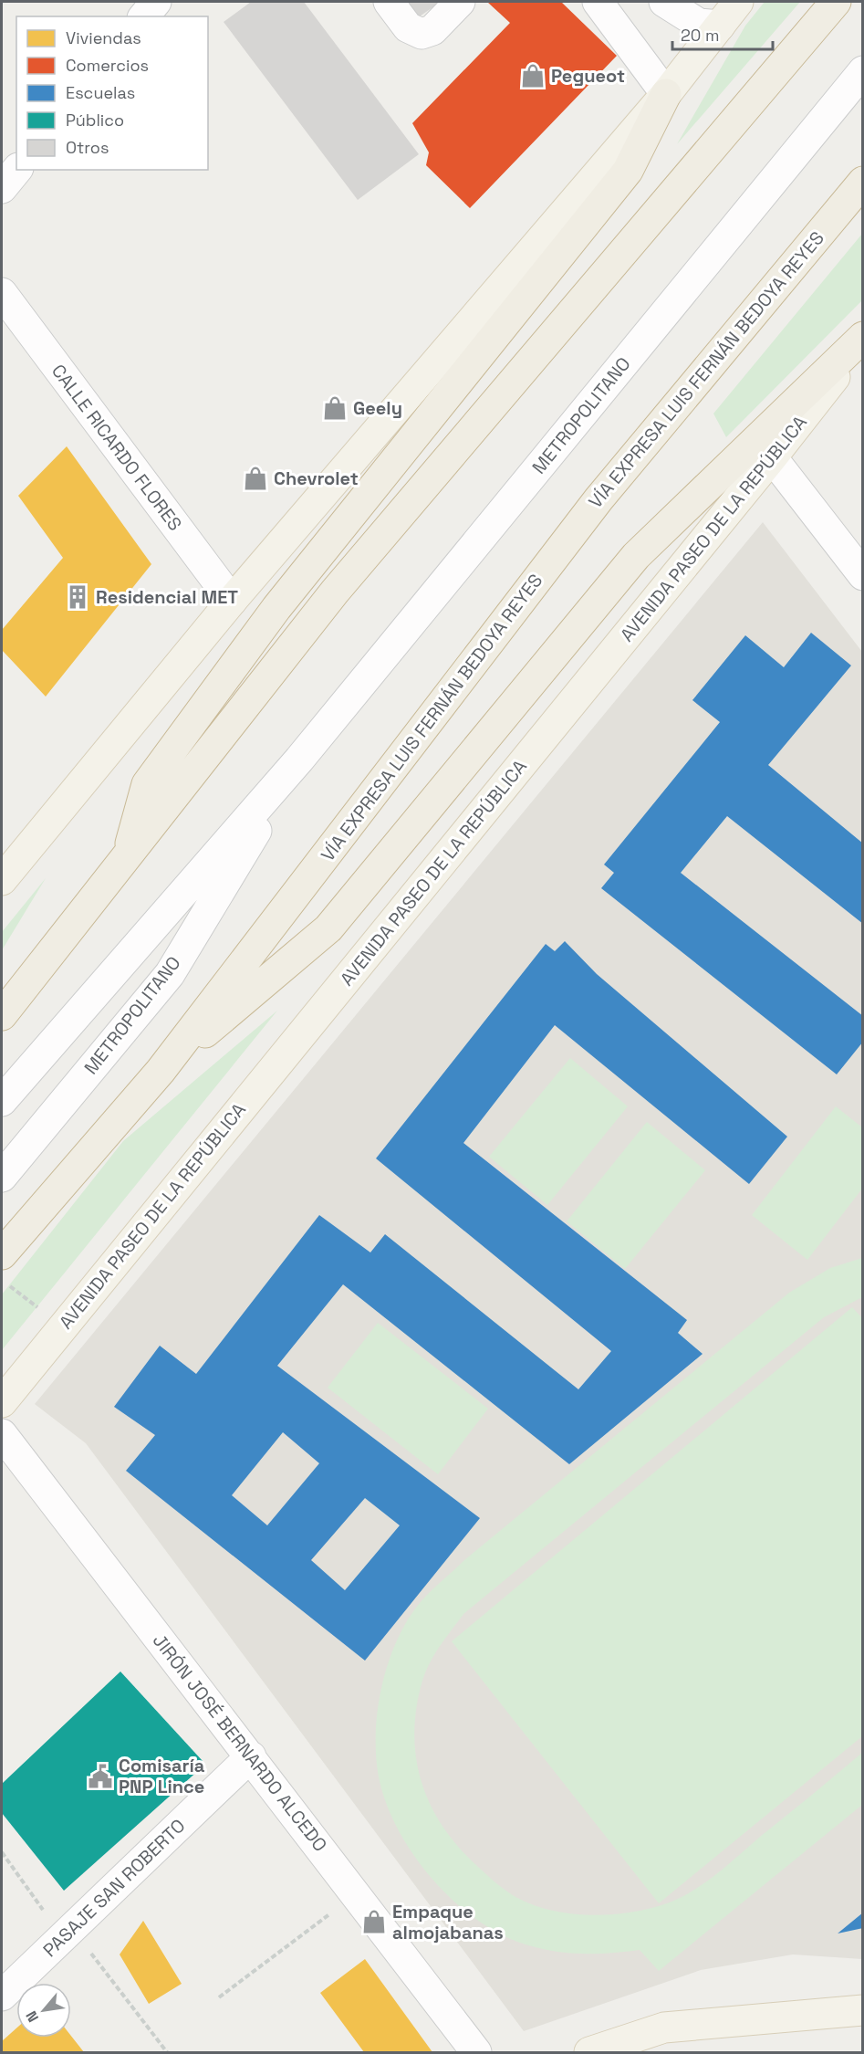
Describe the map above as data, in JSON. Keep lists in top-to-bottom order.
{
  "streets": {
    "highway": ["VÍA EXPRESA LUIS FERNÁN BEDOYA REYES"],
    "main road": ["AVENIDA PASEO DE LA REPÚBLICA"],
    "street": [
      "METROPOLITANO",
      "CALLE RICARDO FLORES",
      "JIRÓN JOSÉ BERNARDO ALCEDO",
      "PASAJE SAN ROBERTO"
    ]
  },
  "crossings": [
    ["JIRÓN JOSÉ BERNARDO ALCEDO", "PASAJE SAN ROBERTO"]
  ],
  "places": {
    "shop": [
      "Pegueot",
      "Geely",
      "Chevrolet",
      "Empaque almojabanas"
    ],
    "building": ["Residencial MET"],
    "public building": ["Comisaría PNP Lince"]
  },
  "legend": [
    "Viviendas",
    "Comercios",
    "Escuelas",
    "Público",
    "Otros"
  ],
  "scale_bar": "20 m",
  "north": "bottom left"
}
